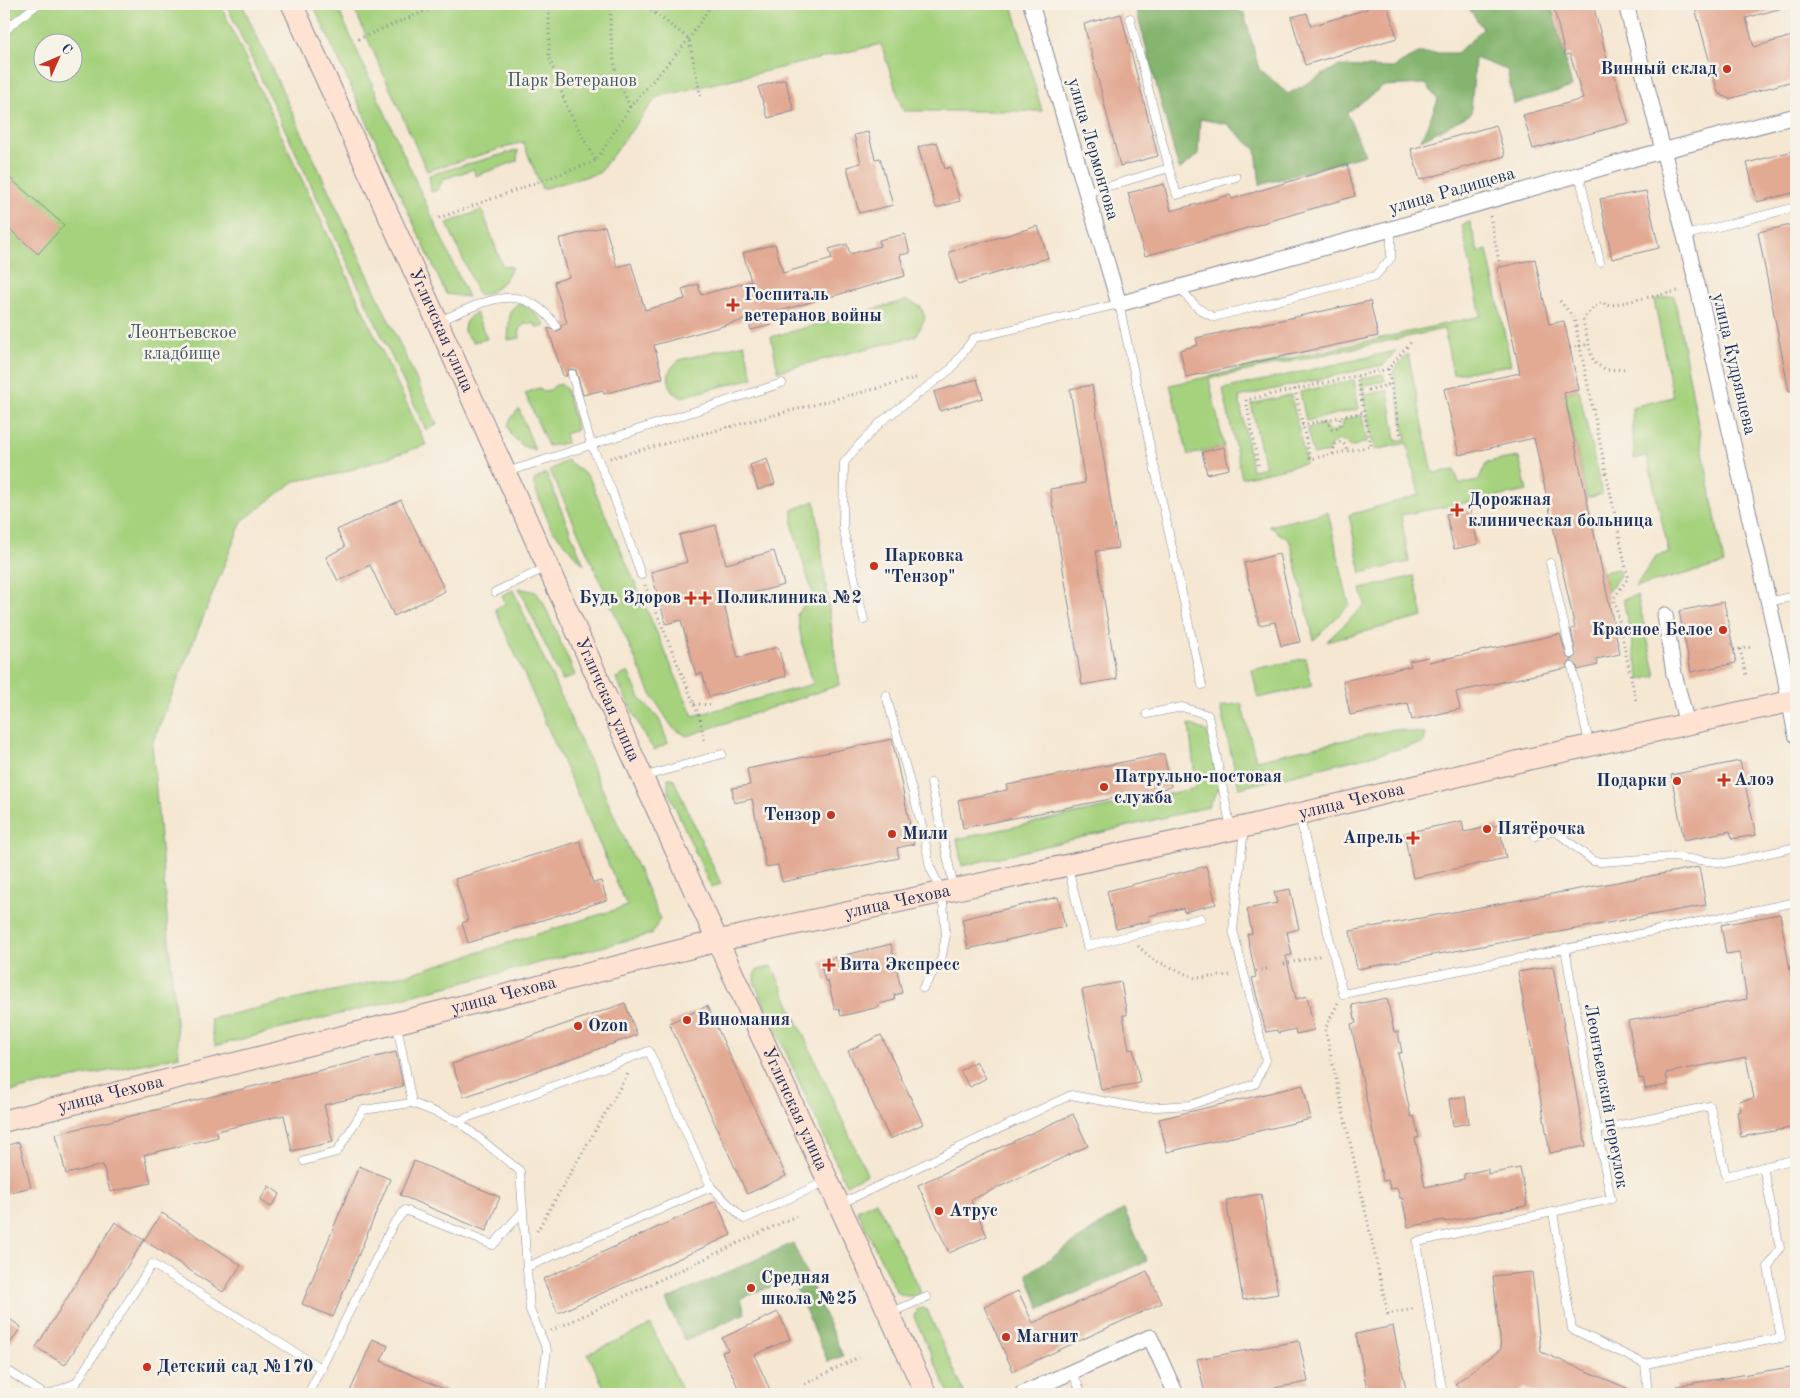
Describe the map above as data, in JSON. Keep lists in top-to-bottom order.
{
  "streets": {
    "street": [
      "улица Лермонтова",
      "улица Радищева",
      "Угличская улица",
      "улица Кудрявцева",
      "улица Чехова"
    ],
    "lane": ["Леонтьевский переулок"]
  },
  "crossings": [
    ["улица Лермонтова", "улица Радищева"],
    ["улица Радищева", "улица Кудрявцева"],
    ["Угличская улица", "улица Чехова"],
    ["улица Кудрявцева", "улица Чехова"]
  ],
  "parks": ["Парк Ветеранов", "Леонтьевское кладбище"],
  "places": {
    "other": [
      "Винный склад",
      "Парковка \"Тензор\"",
      "Красное Белое",
      "Подарки",
      "Патрульно-постовая служба",
      "Тензор",
      "Пятёрочка",
      "Мили",
      "Виномания",
      "Ozon",
      "Атрус",
      "Средняя школа №25",
      "Магнит",
      "Детский сад №170"
    ],
    "health": [
      "Госпиталь ветеранов войны",
      "Дорожная клиническая больница",
      "Будь Здоров",
      "Поликлиника №2",
      "Алоэ",
      "Апрель",
      "Вита Экспресс"
    ]
  },
  "north": "top right"
}
